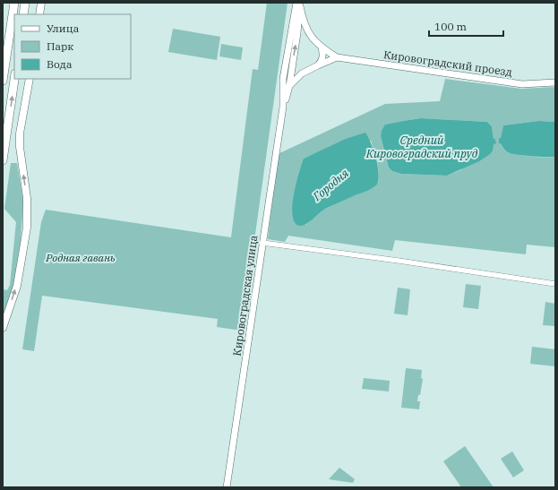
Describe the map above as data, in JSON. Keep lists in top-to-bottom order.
{
  "streets": {
    "street": ["Кировоградский проезд", "Кировоградская улица"]
  },
  "water": ["Средний Кировоградский пруд", "Городня"],
  "parks": ["Родная гавань"],
  "legend": ["Улица", "Парк", "Вода"],
  "scale_bar": "100 m"
}
